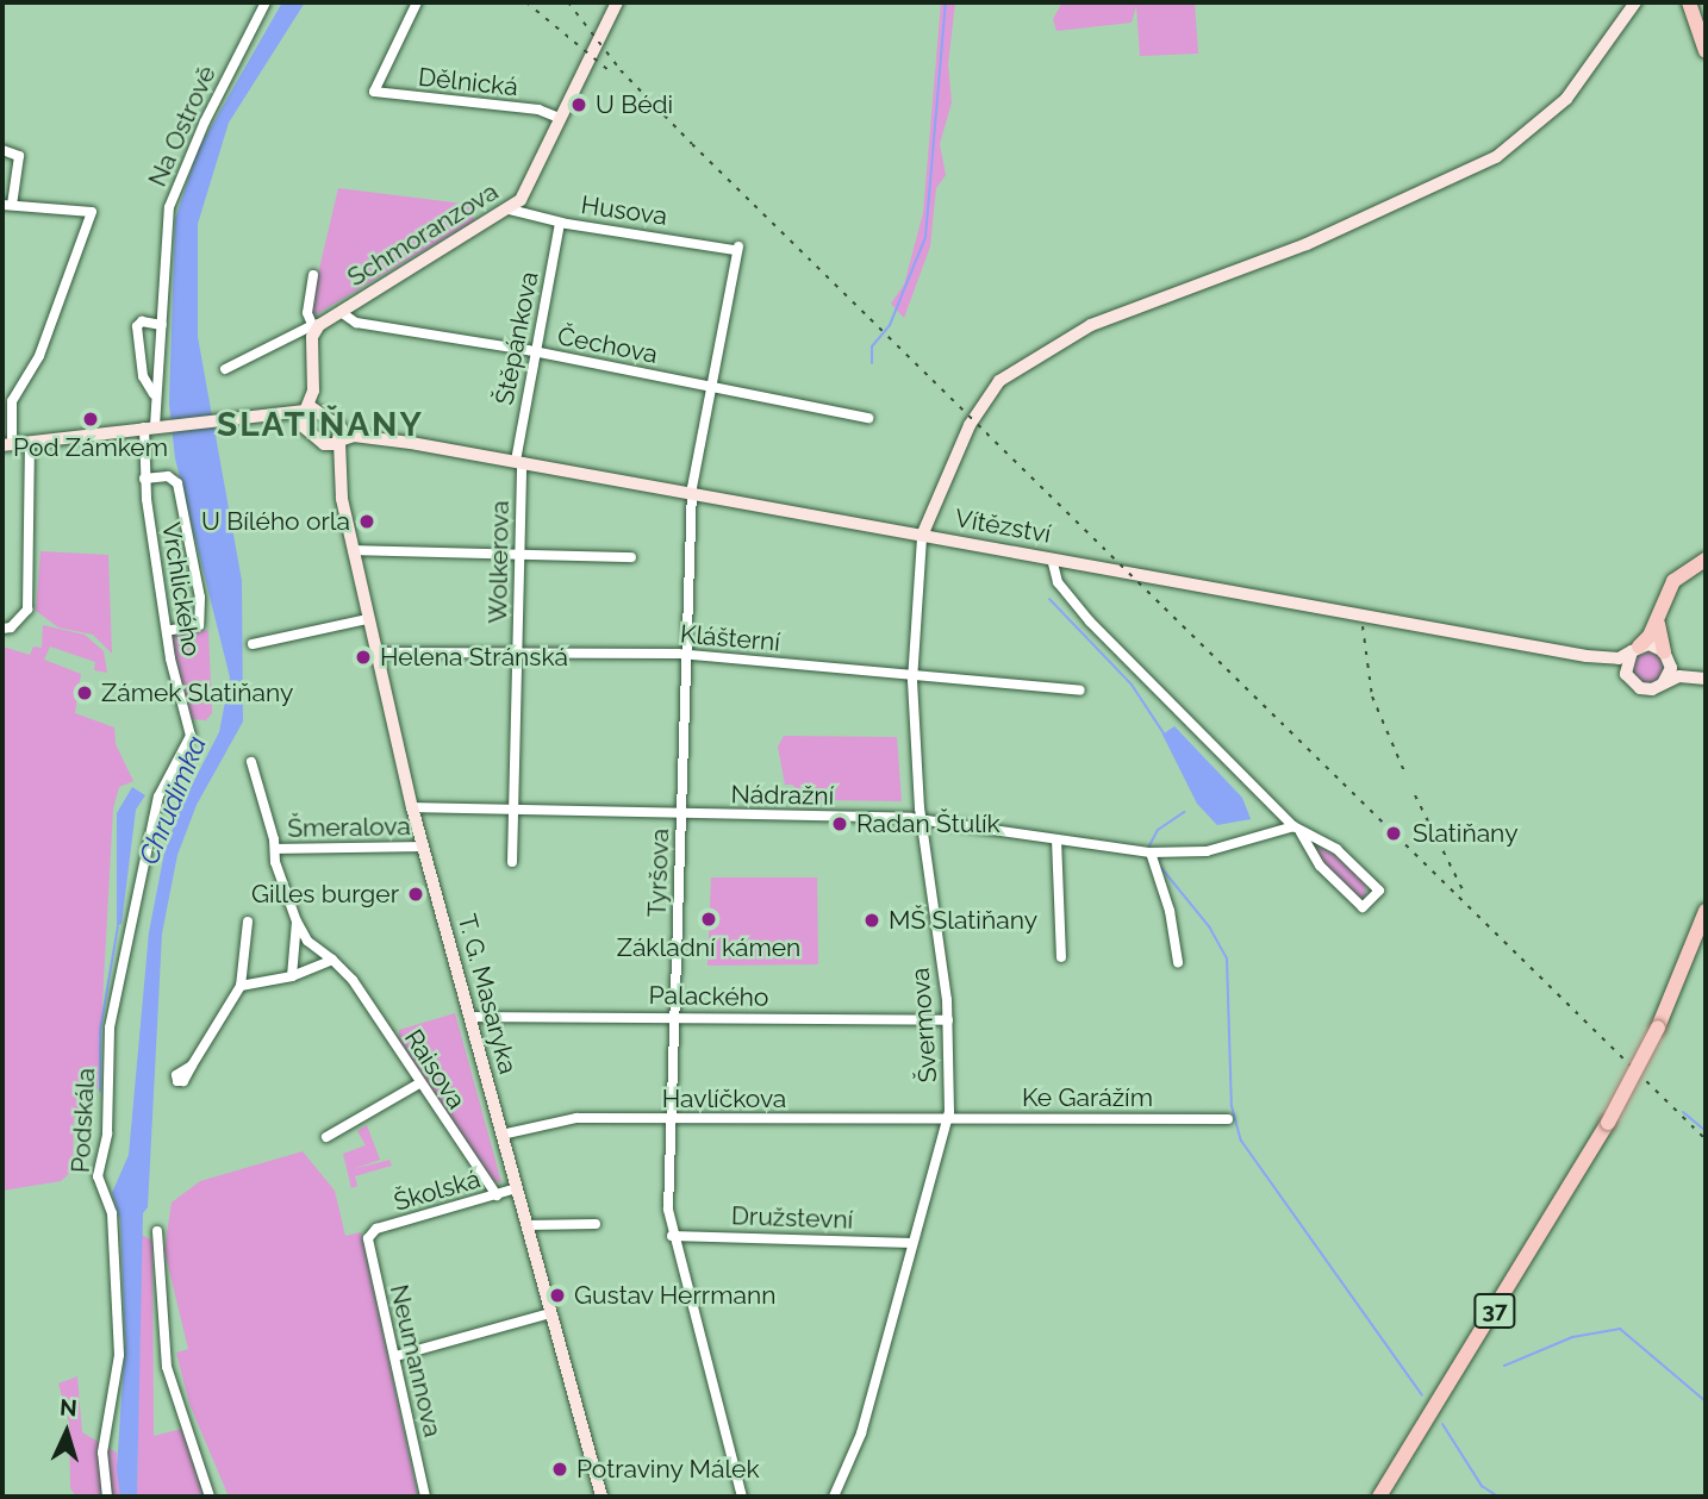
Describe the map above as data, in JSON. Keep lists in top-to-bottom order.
{
  "streets": {
    "main road": [
      "Schmoranzova",
      "Vítězství",
      "T. G. Masaryka",
      "37"
    ],
    "street": [
      "Dělnická",
      "Na Ostrově",
      "Husova",
      "Štěpánkova",
      "Čechova",
      "Wolkerova",
      "Vrchlického",
      "Klášterní",
      "Nádražní",
      "Šmeralova",
      "Tyršova",
      "Palackého",
      "Švermova",
      "Raisova",
      "Ke Garážím",
      "Havlíčkova",
      "Podskála",
      "Školská",
      "Družstevní",
      "Neumannova"
    ]
  },
  "crossings": [
    ["Dělnická", "Schmoranzova"],
    ["Na Ostrově", "Vrchlického"],
    ["Husova", "Schmoranzova"],
    ["Husova", "Štěpánkova"],
    ["Husova", "Tyršova"],
    ["Schmoranzova", "Čechova"],
    ["Štěpánkova", "Čechova"],
    ["Štěpánkova", "Vítězství"],
    ["Štěpánkova", "Wolkerova"],
    ["Čechova", "Tyršova"],
    ["Vítězství", "Wolkerova"],
    ["Vítězství", "Tyršova"],
    ["Vítězství", "T. G. Masaryka"],
    ["Vítězství", "Švermova"],
    ["Wolkerova", "Klášterní"],
    ["Wolkerova", "Nádražní"],
    ["Vrchlického", "Podskála"],
    ["Klášterní", "Tyršova"],
    ["Klášterní", "T. G. Masaryka"],
    ["Klášterní", "Švermova"],
    ["Nádražní", "Tyršova"],
    ["Nádražní", "T. G. Masaryka"],
    ["Nádražní", "Švermova"],
    ["Šmeralova", "T. G. Masaryka"],
    ["Tyršova", "Palackého"],
    ["Tyršova", "Havlíčkova"],
    ["Tyršova", "Družstevní"],
    ["T. G. Masaryka", "Palackého"],
    ["T. G. Masaryka", "Havlíčkova"],
    ["T. G. Masaryka", "Školská"],
    ["Palackého", "Švermova"],
    ["Švermova", "Ke Garážím"],
    ["Švermova", "Havlíčkova"],
    ["Švermova", "Družstevní"],
    ["Raisova", "Školská"],
    ["Ke Garážím", "Havlíčkova"],
    ["Školská", "Neumannova"]
  ],
  "districts": ["SLATIŇANY"],
  "water": ["Chrudimka"],
  "places": [
    "U Bédi",
    "Pod Zámkem",
    "U Bílého orla",
    "Helena Stránská",
    "Zámek Slatiňany",
    "Radan Štulík",
    "Slatiňany",
    "Gilles burger",
    "Základní kámen",
    "MŠ Slatiňany",
    "Gustav Herrmann",
    "Potraviny Málek"
  ],
  "north": "top"
}
